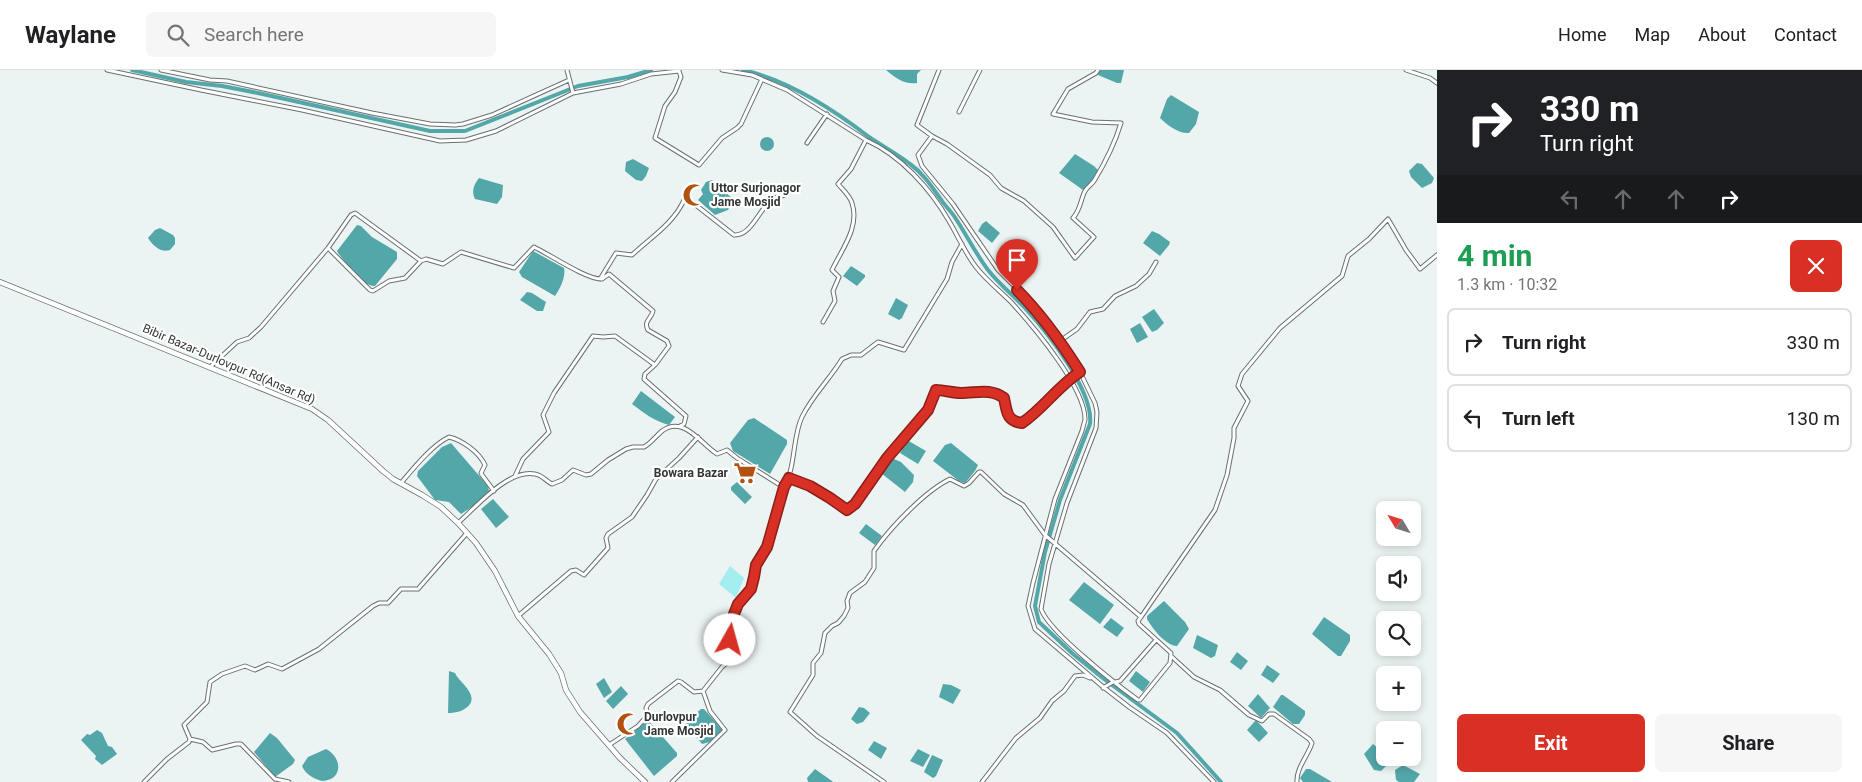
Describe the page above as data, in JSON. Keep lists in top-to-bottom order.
{
  "streets": {
    "street": ["Bibir Bazar-Durlovpur Rd(Ansar Rd)"]
  },
  "places": {
    "mosque": ["Uttor Surjonagor Jame Mosjid", "Durlovpur Jame Mosjid"],
    "supermarket": ["Bowara Bazar"]
  },
  "north": "top left",
  "page": {
    "header": "Waylane",
    "search": "Search here",
    "nav": [
      "Home",
      "Map",
      "About",
      "Contact"
    ],
    "turn": ["330 m", "Turn right"],
    "heading": ["4 min", "1.3 km · 10:32"],
    "list": [
      {
        "name": "Turn right",
        "value": "330 m"
      },
      {
        "name": "Turn left",
        "value": "130 m"
      }
    ],
    "map_buttons": ["+", "−"],
    "buttons": ["Exit", "Share"]
  }
}
